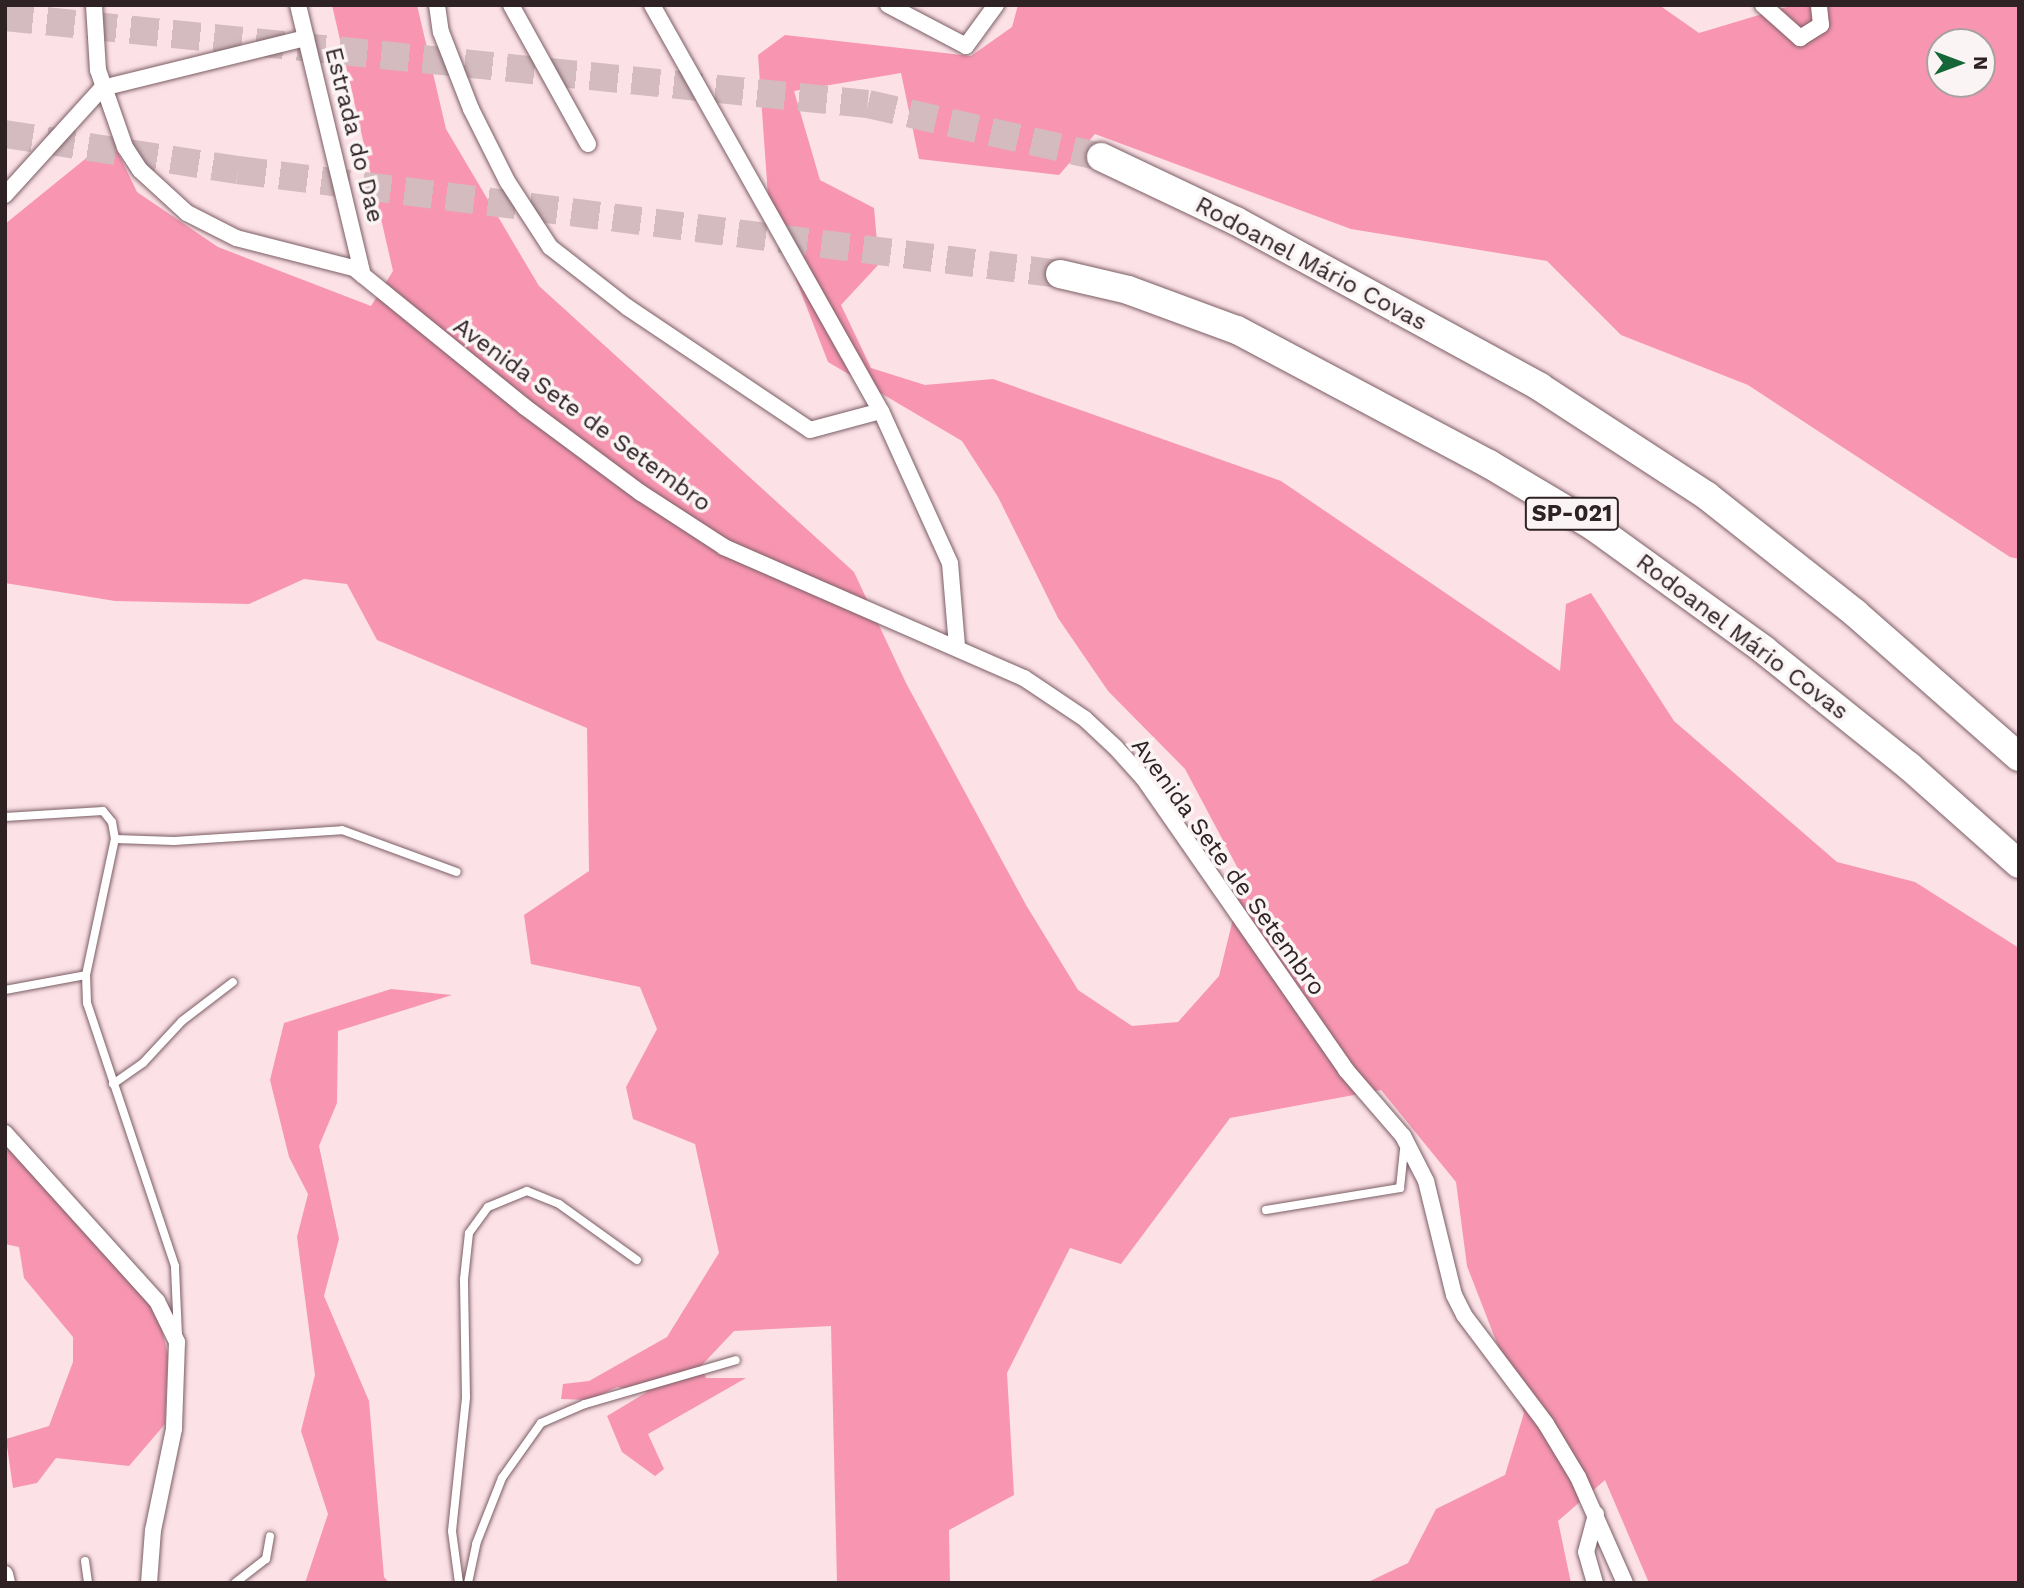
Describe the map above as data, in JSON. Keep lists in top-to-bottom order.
{
  "streets": {
    "highway": ["Rodoanel Mário Covas", "SP-021"],
    "street": ["Estrada do Dae", "Avenida Sete de Setembro"]
  },
  "crossings": [
    ["Estrada do Dae", "Avenida Sete de Setembro"]
  ],
  "north": "right"
}
